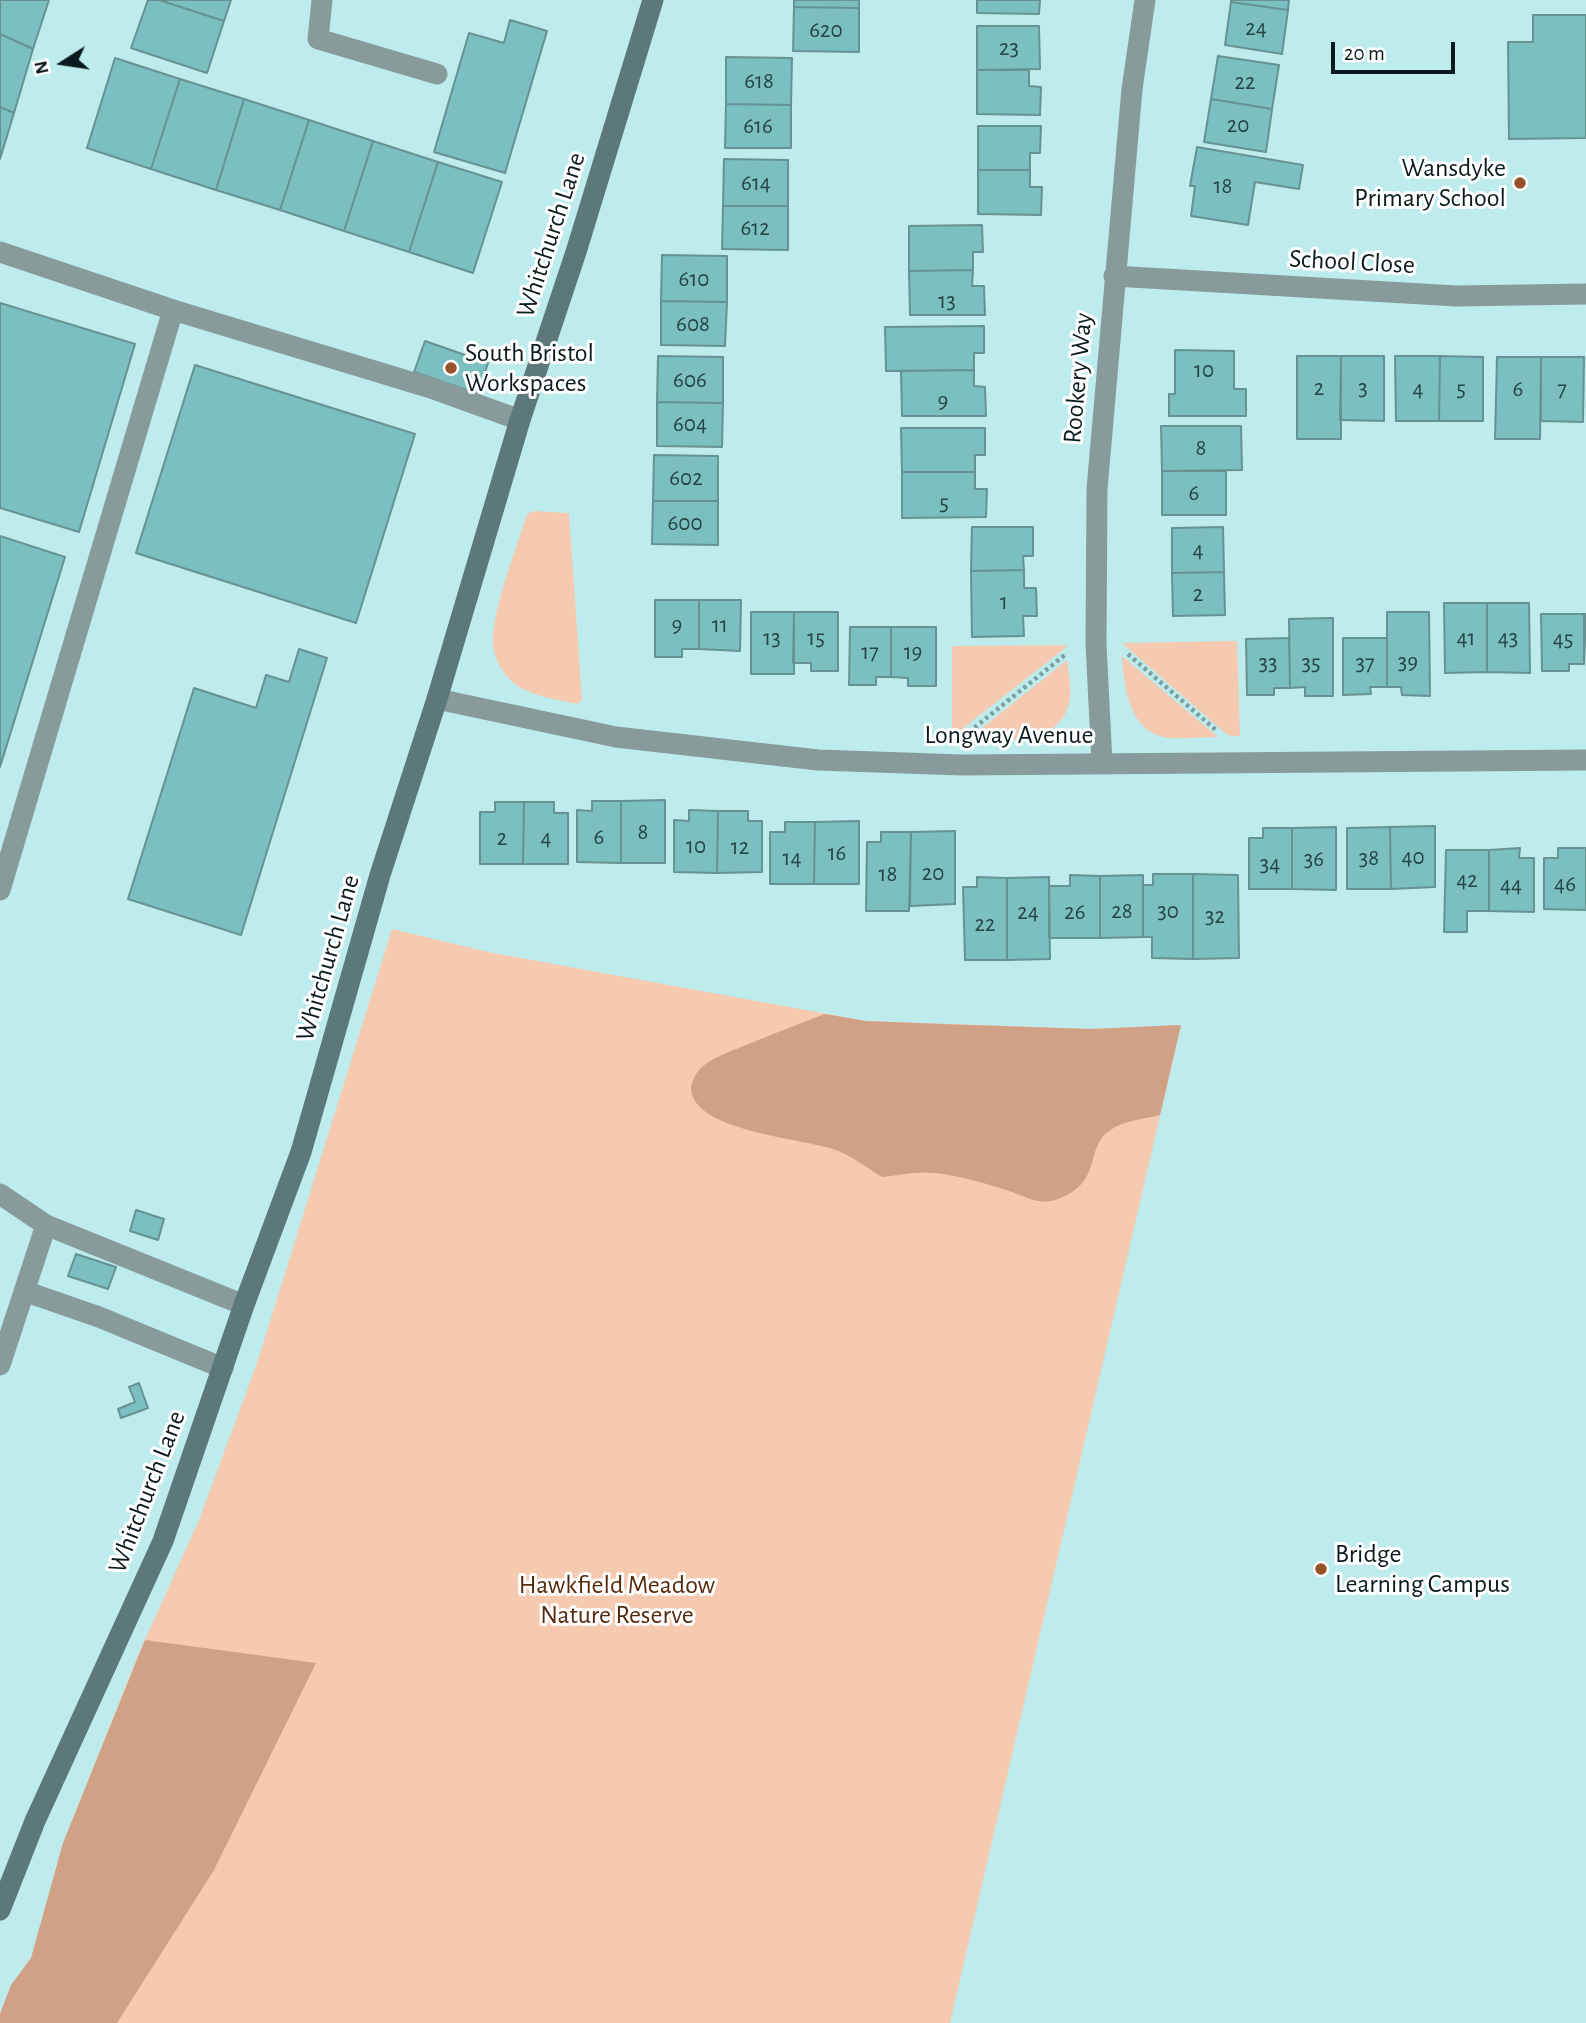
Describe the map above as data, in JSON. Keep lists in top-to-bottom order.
{
  "streets": {
    "street": [
      "Whitchurch Lane",
      "School Close",
      "Rookery Way",
      "Longway Avenue"
    ]
  },
  "crossings": [
    ["Whitchurch Lane", "Longway Avenue"],
    ["School Close", "Rookery Way"],
    ["Rookery Way", "Longway Avenue"]
  ],
  "parks": ["Hawkfield Meadow Nature Reserve"],
  "places": ["Wansdyke Primary School", "South Bristol Workspaces", "Bridge Learning Campus"],
  "house_numbers": [
    "24",
    "620",
    "23",
    "618",
    "22",
    "20",
    "616",
    "614",
    "18",
    "612",
    "610",
    "13",
    "608",
    "10",
    "606",
    "2",
    "3",
    "4",
    "5",
    "6",
    "7",
    "9",
    "604",
    "8",
    "602",
    "6",
    "5",
    "600",
    "4",
    "2",
    "1",
    "9",
    "11",
    "13",
    "15",
    "41",
    "43",
    "45",
    "17",
    "19",
    "39",
    "33",
    "35",
    "37",
    "8",
    "6",
    "2",
    "4",
    "10",
    "12",
    "16",
    "40",
    "14",
    "38",
    "36",
    "34",
    "20",
    "18",
    "42",
    "46",
    "44",
    "28",
    "30",
    "24",
    "26",
    "32",
    "22"
  ],
  "scale_bar": "20 m",
  "north": "left"
}
